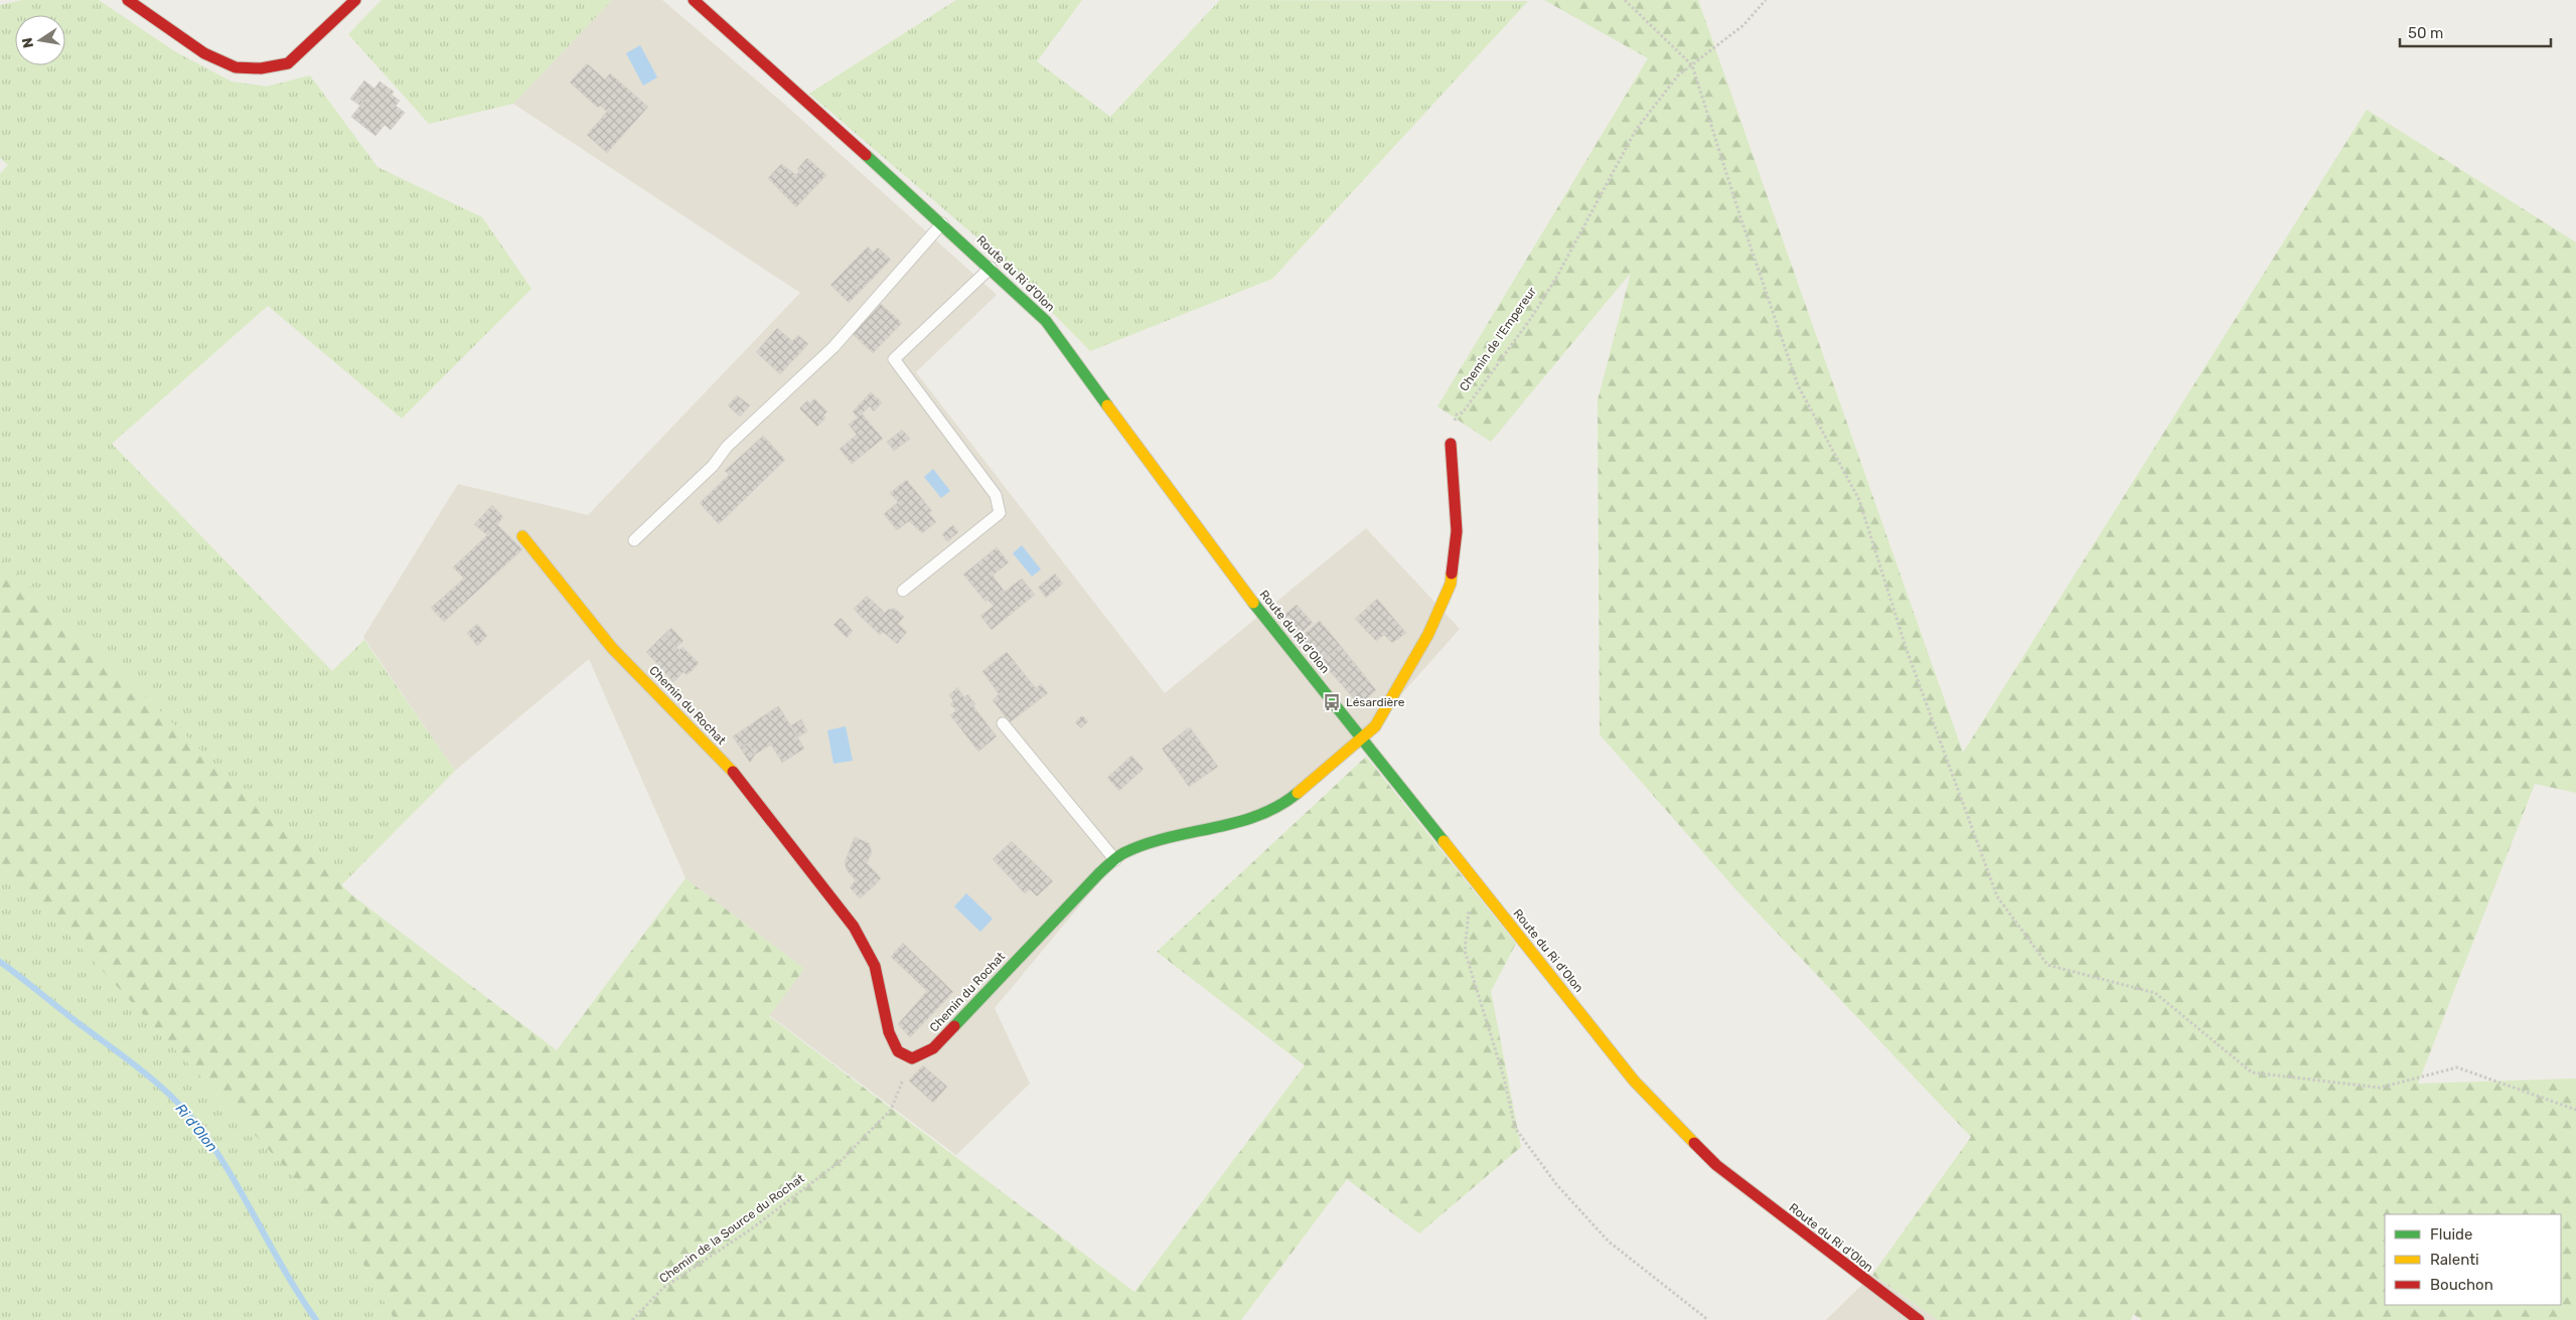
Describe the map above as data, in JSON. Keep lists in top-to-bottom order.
{
  "streets": {
    "street": ["Route du Ri d'Olon", "Chemin du Rochat"],
    "path": ["Chemin de l'Empereur", "Chemin de la Source du Rochat"]
  },
  "crossings": [
    ["Route du Ri d'Olon", "Chemin du Rochat"],
    ["Chemin du Rochat", "Chemin de la Source du Rochat"]
  ],
  "water": ["Ri d'Olon"],
  "places": {
    "bus stop": ["Lésardière"]
  },
  "legend": ["Fluide", "Ralenti", "Bouchon"],
  "scale_bar": "50 m",
  "north": "left"
}
